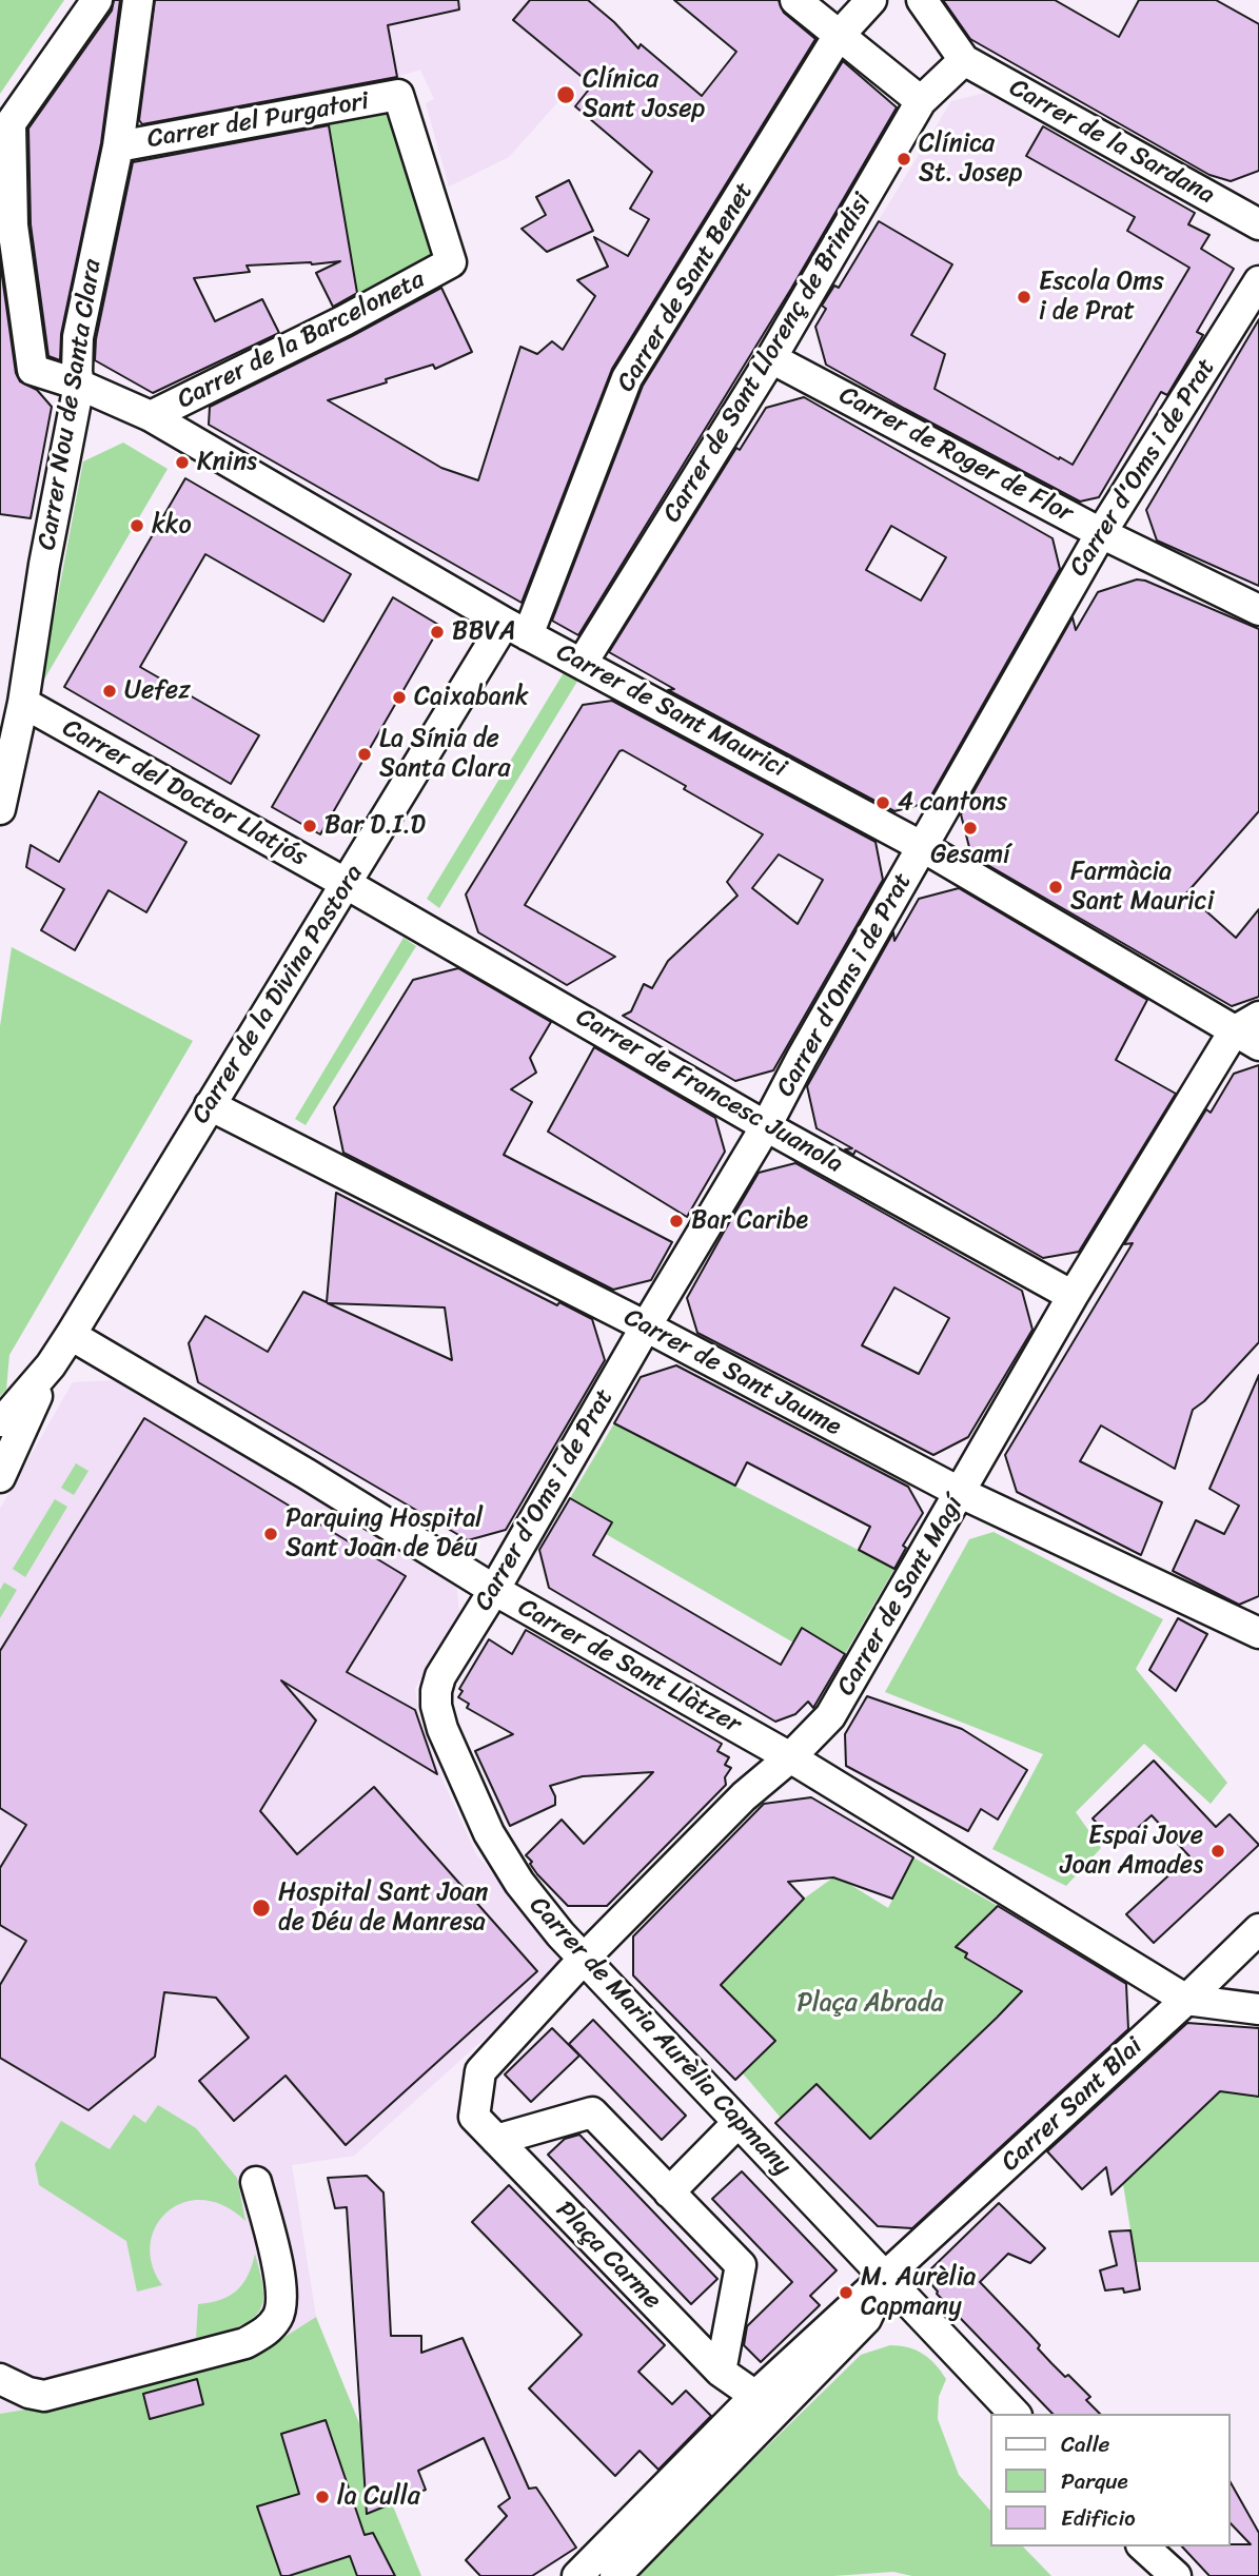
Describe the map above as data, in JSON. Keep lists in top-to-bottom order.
{
  "streets": {
    "street": [
      "Carrer del Purgatori",
      "Carrer de la Sardana",
      "Carrer de Sant Benet",
      "Carrer de la Barceloneta",
      "Carrer de Sant Llorenç de Brindisi",
      "Carrer Nou de Santa Clara",
      "Carrer de Roger de Flor",
      "Carrer d'Oms i de Prat",
      "Carrer de Sant Maurici",
      "Carrer del Doctor Llatjós",
      "Carrer de la Divina Pastora",
      "Carrer de Francesc Juanola",
      "Carrer de Sant Jaume",
      "Carrer de Sant Magí",
      "Carrer de Sant Llàtzer",
      "Carrer de Maria Aurèlia Capmany",
      "Carrer Sant Blai",
      "Plaça Carme"
    ]
  },
  "crossings": [
    ["Carrer del Purgatori", "Carrer de la Barceloneta"],
    ["Carrer del Purgatori", "Carrer Nou de Santa Clara"],
    ["Carrer de la Sardana", "Carrer de Sant Llorenç de Brindisi"],
    ["Carrer de Sant Benet", "Carrer de Sant Maurici"],
    ["Carrer de Sant Benet", "Carrer de la Divina Pastora"],
    ["Carrer de la Barceloneta", "Carrer de Sant Maurici"],
    ["Carrer de Sant Llorenç de Brindisi", "Carrer de Roger de Flor"],
    ["Carrer de Sant Llorenç de Brindisi", "Carrer de Sant Maurici"],
    ["Carrer Nou de Santa Clara", "Carrer de Sant Maurici"],
    ["Carrer Nou de Santa Clara", "Carrer del Doctor Llatjós"],
    ["Carrer de Roger de Flor", "Carrer d'Oms i de Prat"],
    ["Carrer d'Oms i de Prat", "Carrer de Sant Maurici"],
    ["Carrer d'Oms i de Prat", "Carrer de Francesc Juanola"],
    ["Carrer d'Oms i de Prat", "Carrer de Sant Jaume"],
    ["Carrer d'Oms i de Prat", "Carrer de Sant Llàtzer"],
    ["Carrer d'Oms i de Prat", "Carrer de Maria Aurèlia Capmany"],
    ["Carrer de Sant Maurici", "Carrer de la Divina Pastora"],
    ["Carrer de Sant Maurici", "Carrer de Sant Magí"],
    ["Carrer del Doctor Llatjós", "Carrer de la Divina Pastora"],
    ["Carrer del Doctor Llatjós", "Carrer de Francesc Juanola"],
    ["Carrer de la Divina Pastora", "Carrer de Francesc Juanola"],
    ["Carrer de la Divina Pastora", "Carrer de Sant Jaume"],
    ["Carrer de la Divina Pastora", "Carrer de Sant Llàtzer"],
    ["Carrer de Francesc Juanola", "Carrer de Sant Magí"],
    ["Carrer de Sant Jaume", "Carrer de Sant Magí"],
    ["Carrer de Sant Magí", "Carrer de Sant Llàtzer"],
    ["Carrer de Sant Magí", "Carrer de Maria Aurèlia Capmany"],
    ["Carrer de Sant Magí", "Plaça Carme"],
    ["Carrer de Sant Llàtzer", "Carrer Sant Blai"],
    ["Carrer de Maria Aurèlia Capmany", "Carrer Sant Blai"],
    ["Carrer Sant Blai", "Plaça Carme"]
  ],
  "parks": ["Plaça Abrada"],
  "places": [
    "Clínica Sant Josep",
    "Clínica St. Josep",
    "Escola Oms i de Prat",
    "Knins",
    "kko",
    "BBVA",
    "Uefez",
    "Caixabank",
    "La Sínia de Santa Clara",
    "4 cantons",
    "Bar D.I.D",
    "Gesamí",
    "Farmàcia Sant Maurici",
    "Bar Caribe",
    "Parquing Hospital Sant Joan de Déu",
    "Espai Jove Joan Amades",
    "Hospital Sant Joan de Déu de Manresa",
    "M. Aurèlia Capmany",
    "la Culla"
  ],
  "legend": ["Calle", "Parque", "Edificio"]
}
